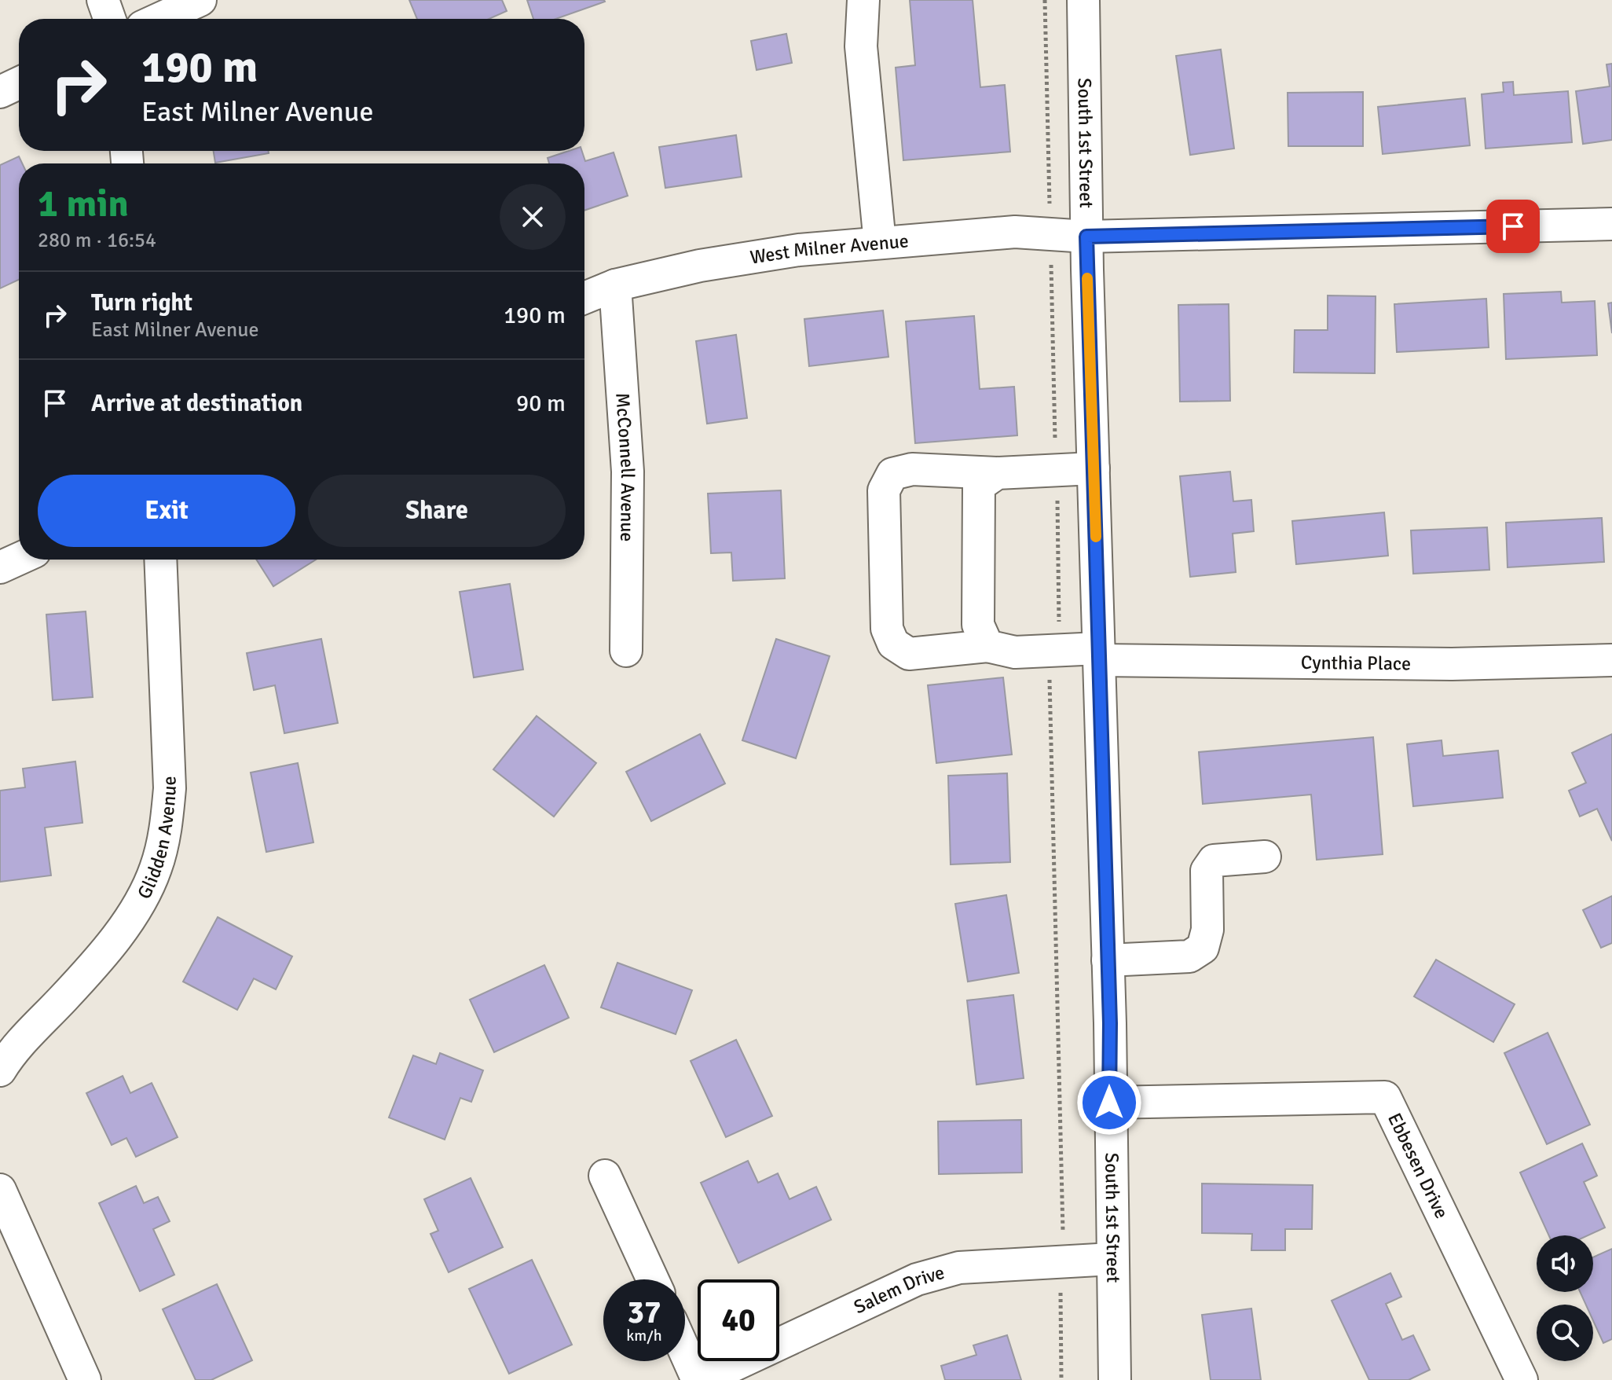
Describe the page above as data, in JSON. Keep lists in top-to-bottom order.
{
  "streets": {
    "street": [
      "South 1st Street",
      "West Milner Avenue",
      "McConnell Avenue",
      "Cynthia Place",
      "Glidden Avenue",
      "Ebbesen Drive",
      "Salem Drive"
    ]
  },
  "crossings": [
    ["South 1st Street", "West Milner Avenue"],
    ["South 1st Street", "Cynthia Place"],
    ["South 1st Street", "Ebbesen Drive"],
    ["South 1st Street", "Salem Drive"],
    ["West Milner Avenue", "McConnell Avenue"]
  ],
  "page": {
    "turn": ["190 m", "East Milner Avenue"],
    "heading": ["1 min", "280 m · 16:54"],
    "list": [
      {
        "name": "Turn right",
        "note": "East Milner Avenue",
        "value": "190 m"
      },
      {
        "name": "Arrive at destination",
        "value": "90 m"
      }
    ],
    "buttons": ["Exit", "Share"],
    "speed": "37 km/h",
    "limit": "40"
  }
}
